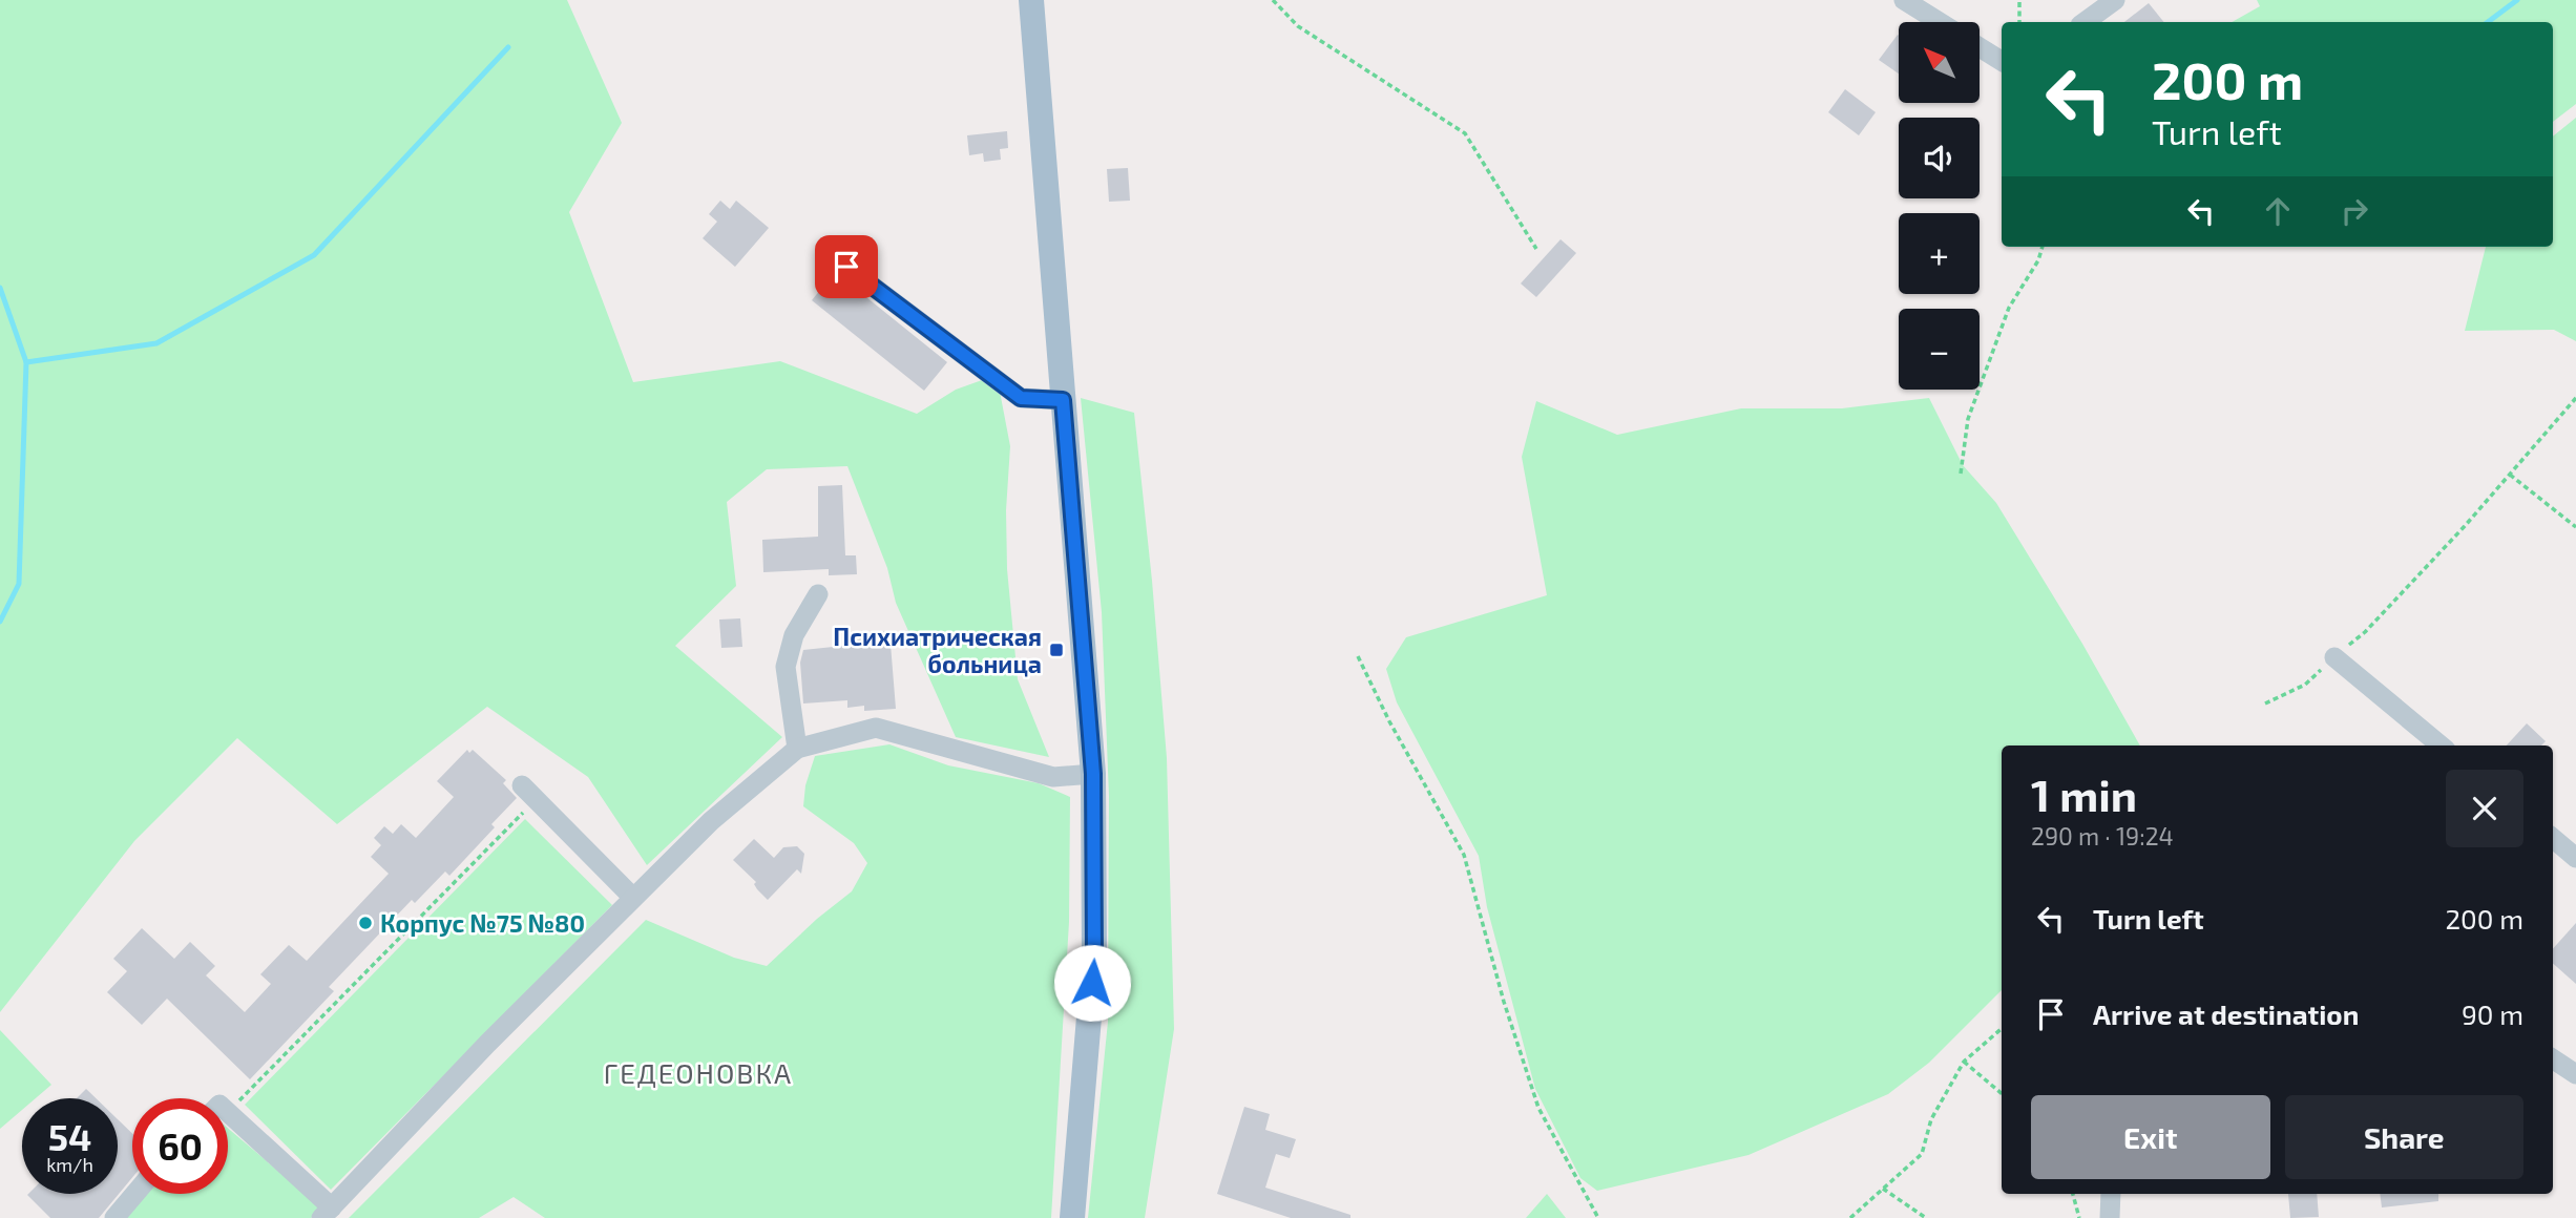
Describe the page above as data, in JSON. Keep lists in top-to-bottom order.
{
  "districts": ["ГЕДЕОНОВКА"],
  "places": {
    "transit": ["Психиатрическая больница"],
    "other": ["Корпус №75 №80"]
  },
  "north": "top left",
  "page": {
    "map_buttons": ["+", "−"],
    "turn": ["200 m", "Turn left"],
    "heading": ["1 min", "290 m · 19:24"],
    "list": [
      {
        "name": "Turn left",
        "value": "200 m"
      },
      {
        "name": "Arrive at destination",
        "value": "90 m"
      }
    ],
    "buttons": ["Exit", "Share"],
    "speed": "54 km/h",
    "limit": "60"
  }
}
